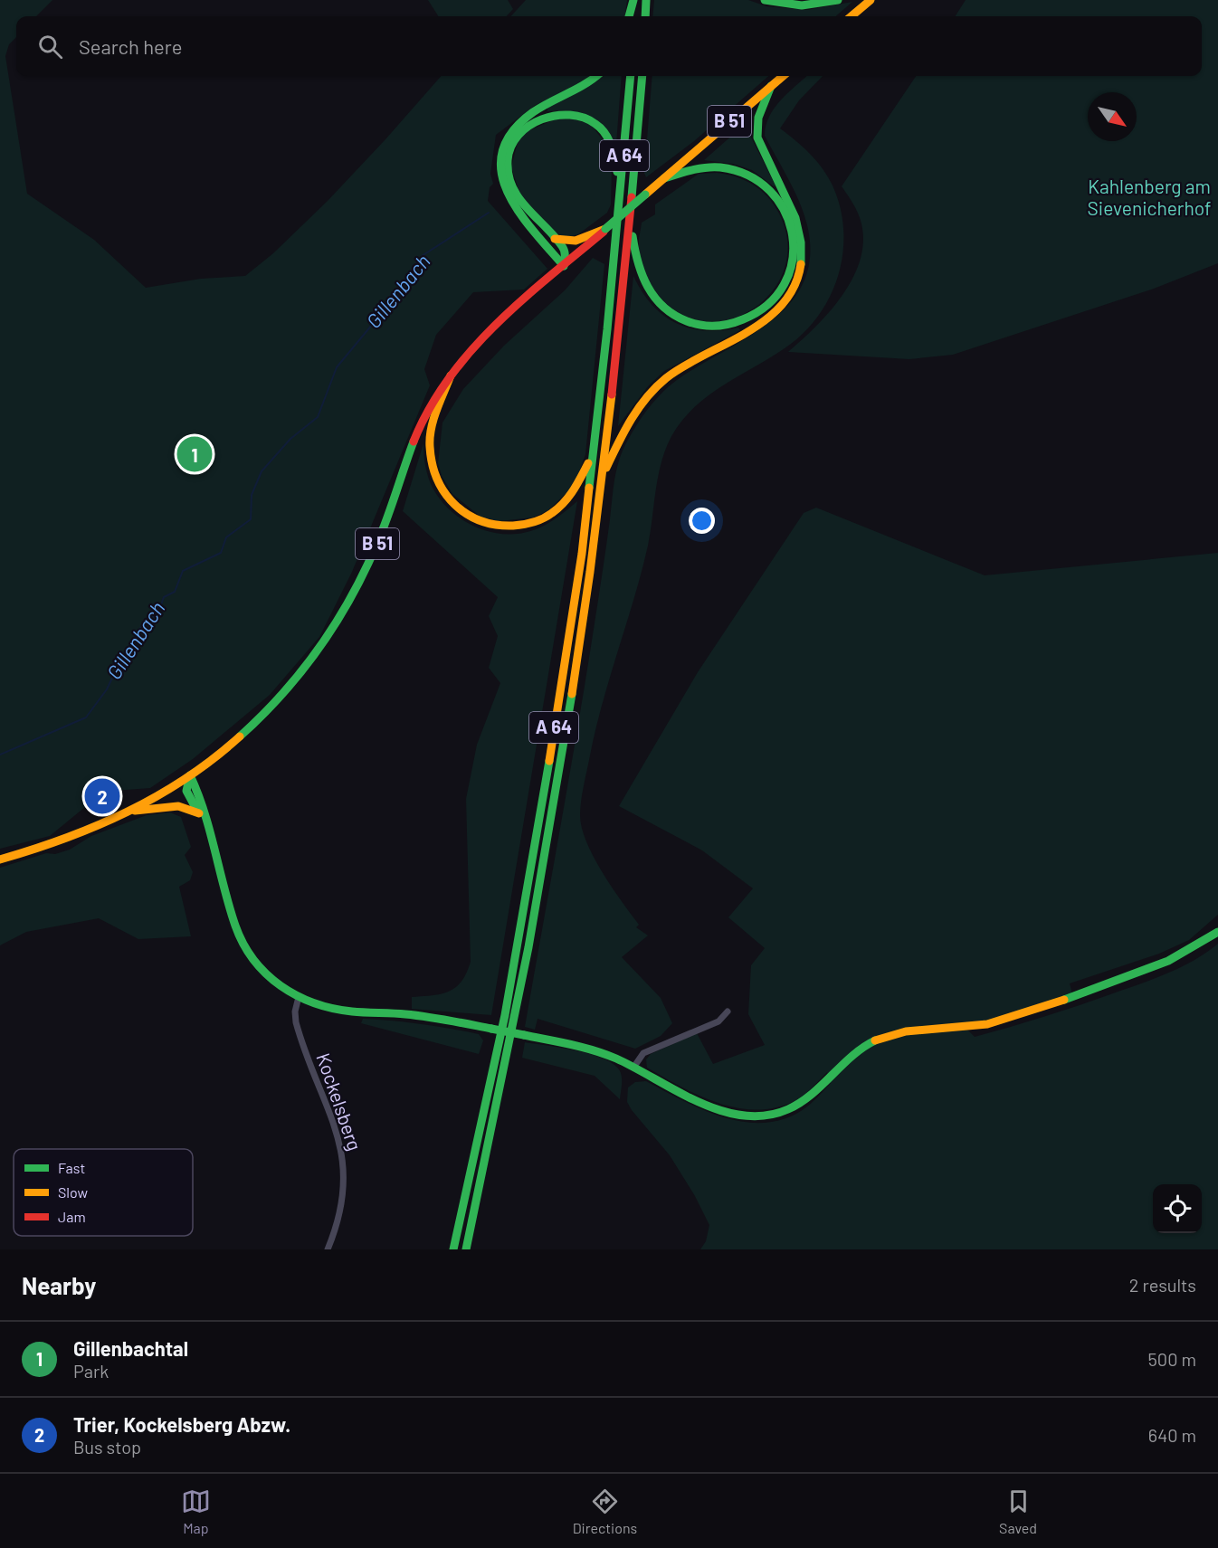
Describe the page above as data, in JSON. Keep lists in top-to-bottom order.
{
  "streets": {
    "main road": ["B 51", "A 64"],
    "street": ["Kockelsberg"]
  },
  "water": ["Gillenbach"],
  "parks": ["Kahlenberg am Sievenicherhof"],
  "legend": ["Fast", "Slow", "Jam"],
  "north": "bottom right",
  "page": {
    "search": "Search here",
    "pins": ["1", "2"],
    "heading": ["Nearby", "2 results"],
    "list": [
      {
        "mark": "1",
        "name": "Gillenbachtal",
        "note": "Park",
        "value": "500 m"
      },
      {
        "mark": "2",
        "name": "Trier, Kockelsberg Abzw.",
        "note": "Bus stop",
        "value": "640 m"
      }
    ],
    "nav": ["Map", "Directions", "Saved"]
  }
}
